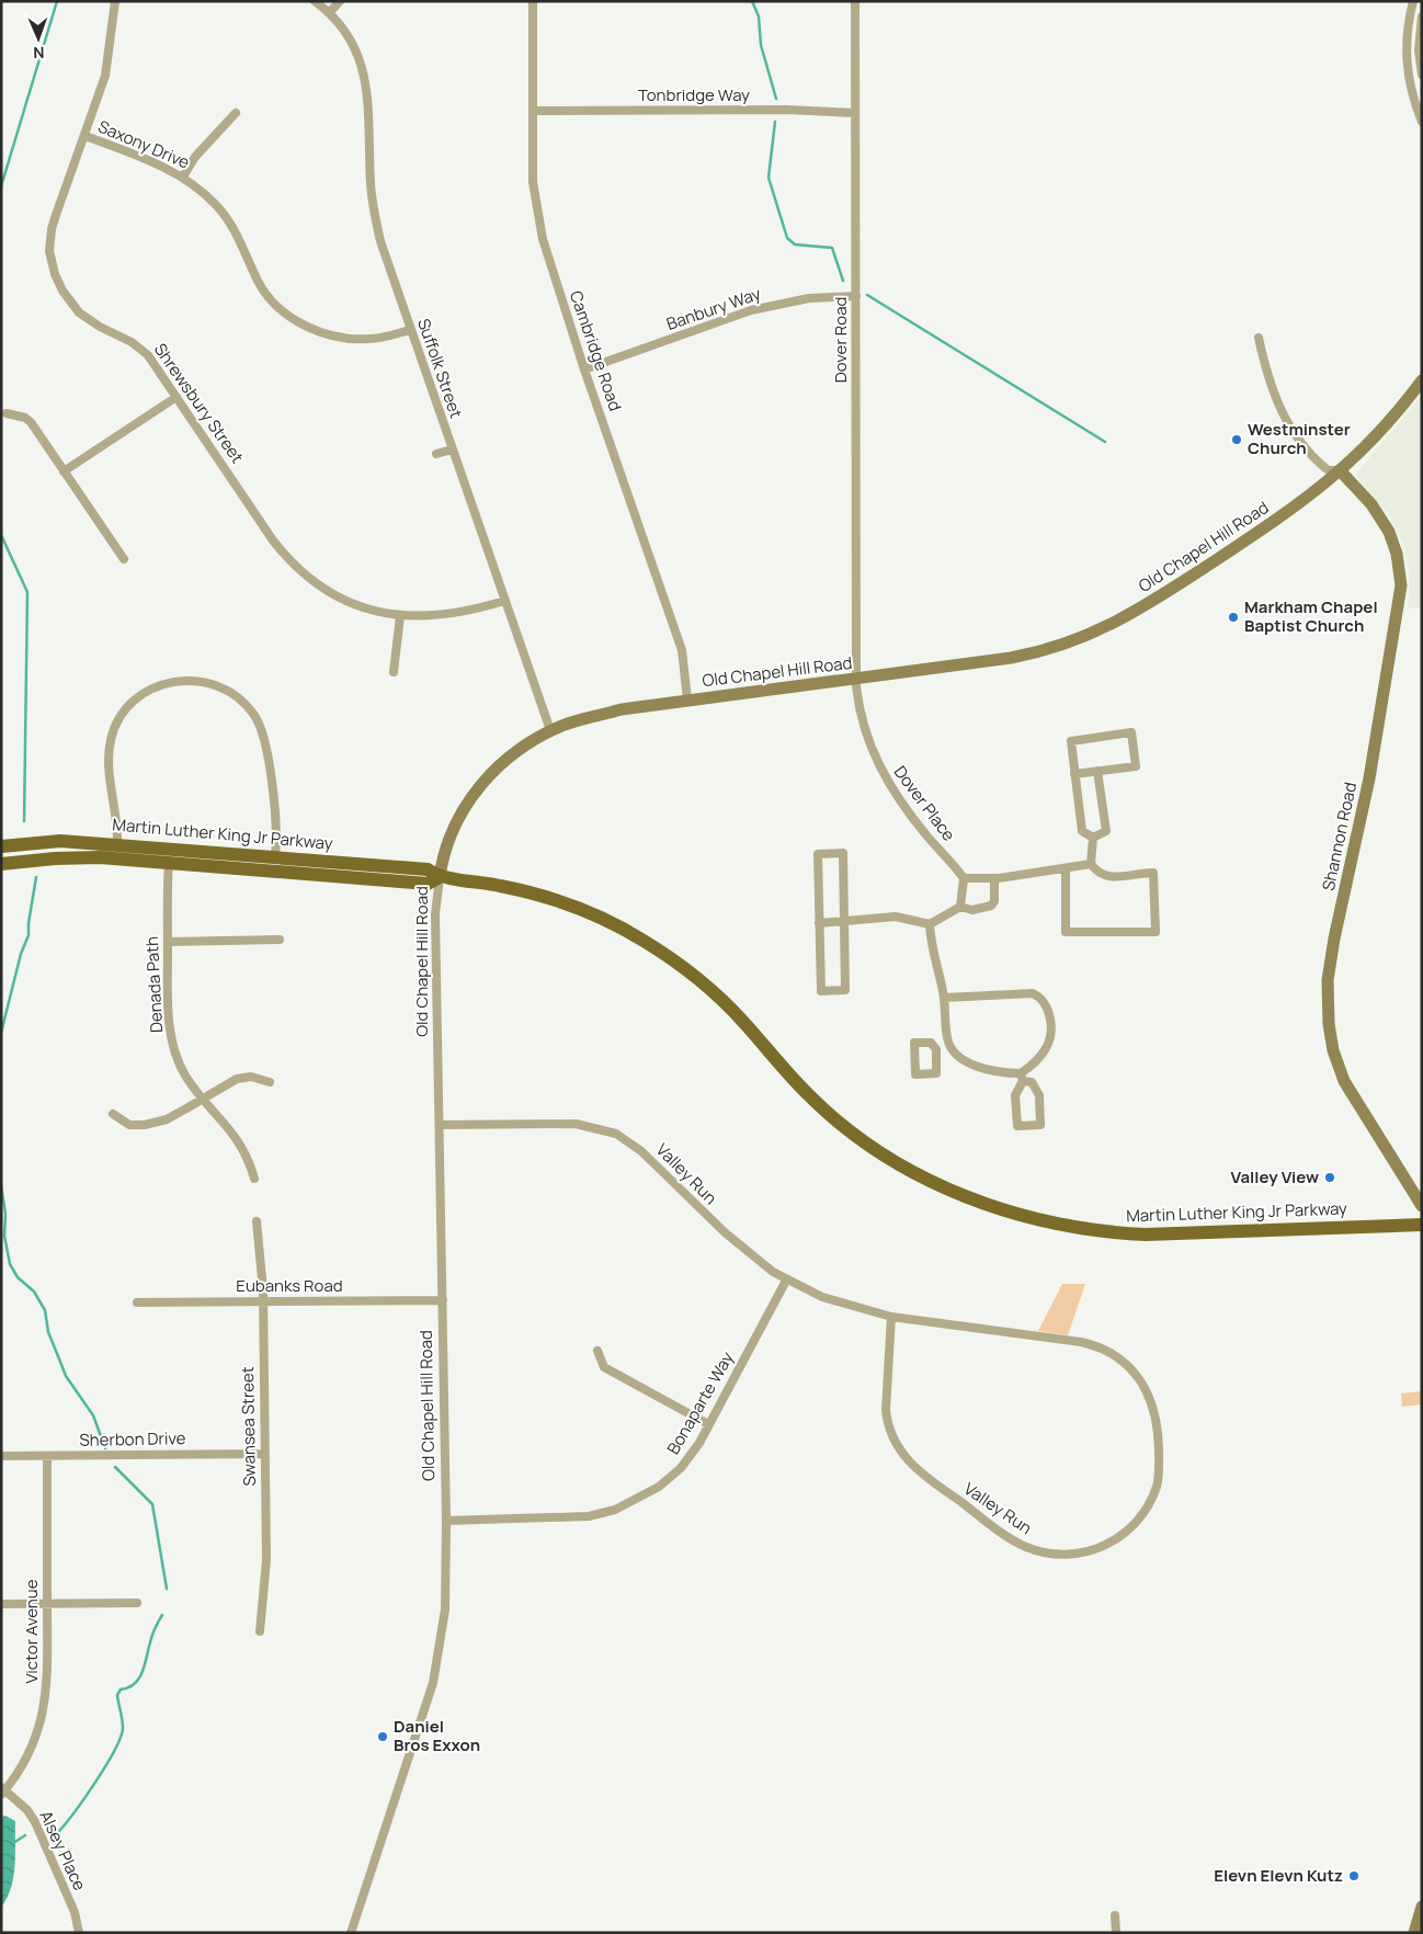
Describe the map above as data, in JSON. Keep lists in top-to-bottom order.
{
  "streets": {
    "main road": ["Martin Luther King Jr Parkway"],
    "street": [
      "Tonbridge Way",
      "Saxony Drive",
      "Banbury Way",
      "Dover Road",
      "Cambridge Road",
      "Suffolk Street",
      "Shrewsbury Street",
      "Old Chapel Hill Road",
      "Dover Place",
      "Shannon Road",
      "Denada Path",
      "Valley Run",
      "Eubanks Road",
      "Bonaparte Way",
      "Swansea Street",
      "Sherbon Drive",
      "Victor Avenue",
      "Alsey Place"
    ]
  },
  "crossings": [
    ["Tonbridge Way", "Dover Road"],
    ["Tonbridge Way", "Cambridge Road"],
    ["Saxony Drive", "Suffolk Street"],
    ["Saxony Drive", "Shrewsbury Street"],
    ["Banbury Way", "Dover Road"],
    ["Banbury Way", "Cambridge Road"],
    ["Dover Road", "Old Chapel Hill Road"],
    ["Dover Road", "Dover Place"],
    ["Cambridge Road", "Old Chapel Hill Road"],
    ["Suffolk Street", "Shrewsbury Street"],
    ["Suffolk Street", "Old Chapel Hill Road"],
    ["Old Chapel Hill Road", "Dover Place"],
    ["Old Chapel Hill Road", "Martin Luther King Jr Parkway"],
    ["Old Chapel Hill Road", "Shannon Road"],
    ["Old Chapel Hill Road", "Valley Run"],
    ["Old Chapel Hill Road", "Eubanks Road"],
    ["Old Chapel Hill Road", "Bonaparte Way"],
    ["Martin Luther King Jr Parkway", "Denada Path"],
    ["Valley Run", "Bonaparte Way"],
    ["Eubanks Road", "Swansea Street"],
    ["Swansea Street", "Sherbon Drive"],
    ["Sherbon Drive", "Victor Avenue"],
    ["Victor Avenue", "Alsey Place"]
  ],
  "places": [
    "Westminster Church",
    "Markham Chapel Baptist Church",
    "Valley View",
    "Daniel Bros Exxon",
    "Elevn Elevn Kutz"
  ],
  "north": "bottom"
}
